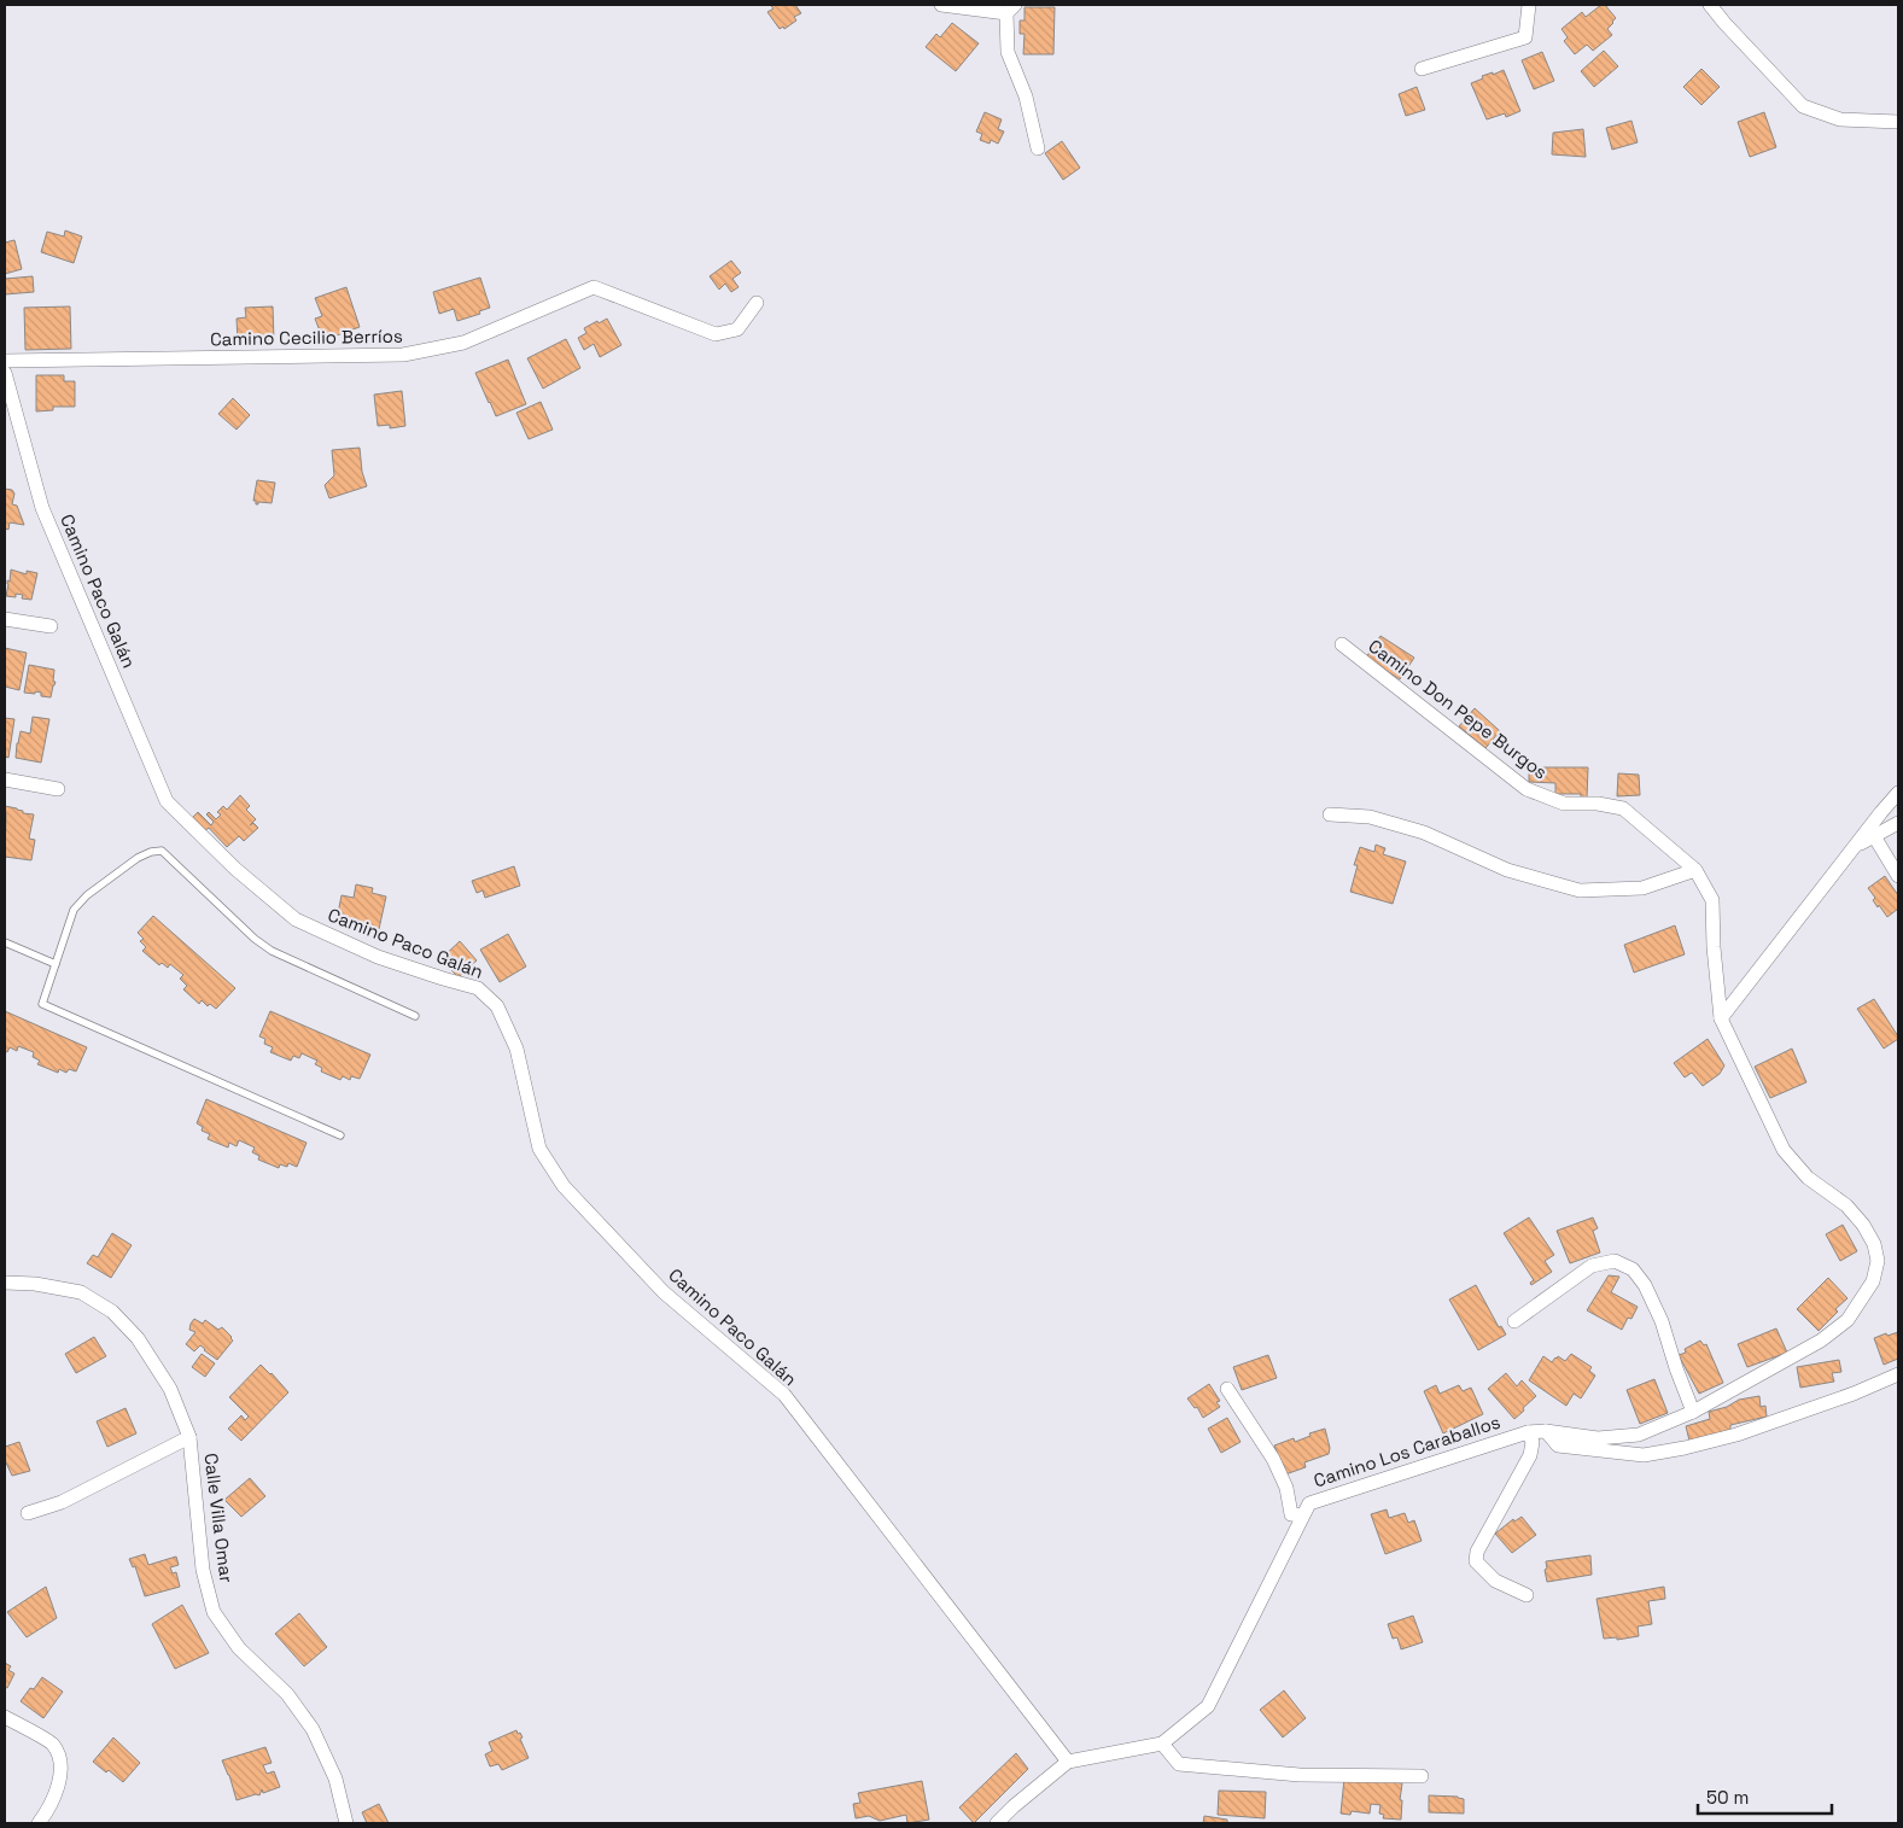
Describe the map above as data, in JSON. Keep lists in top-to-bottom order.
{
  "streets": {
    "street": [
      "Camino Cecilio Berríos",
      "Camino Paco Galán",
      "Camino Don Pepe Burgos",
      "Camino Los Caraballos",
      "Calle Villa Omar"
    ]
  },
  "crossings": [
    ["Camino Paco Galán", "Camino Los Caraballos"],
    ["Camino Don Pepe Burgos", "Camino Los Caraballos"]
  ],
  "scale_bar": "50 m"
}
